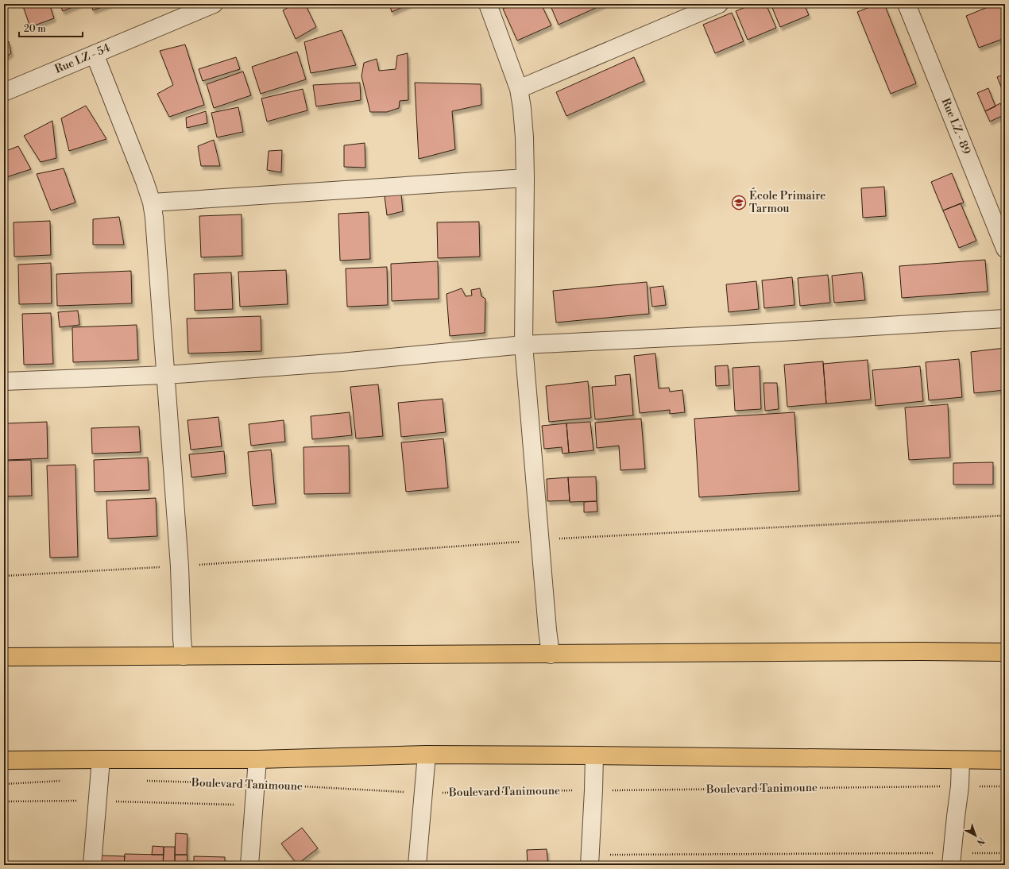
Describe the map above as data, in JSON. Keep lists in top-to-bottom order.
{
  "streets": {
    "street": ["Rue LZ - 54", "Rue LZ - 89"],
    "path": ["Boulevard Tanimoune"]
  },
  "places": {
    "school or university": ["École Primaire Tarmou"]
  },
  "scale_bar": "20 m",
  "north": "bottom right"
}
